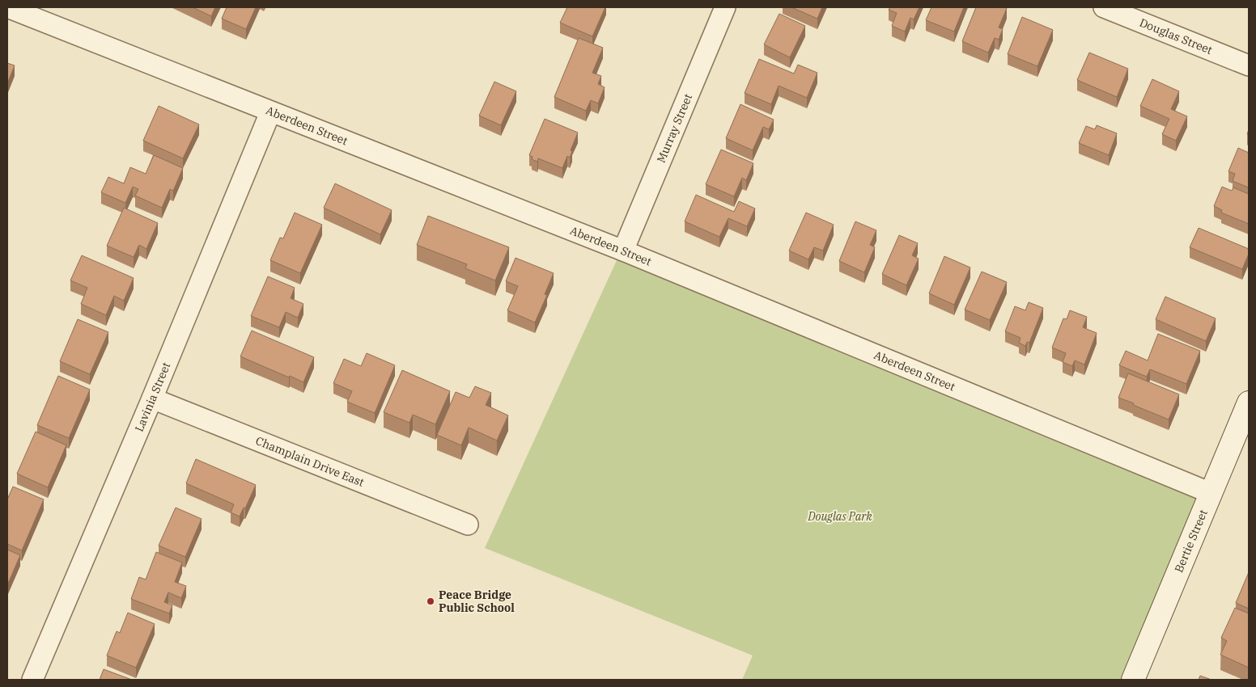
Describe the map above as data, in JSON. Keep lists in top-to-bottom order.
{
  "streets": {
    "street": [
      "Douglas Street",
      "Aberdeen Street",
      "Murray Street",
      "Lavinia Street",
      "Champlain Drive East",
      "Bertie Street"
    ]
  },
  "crossings": [
    ["Aberdeen Street", "Murray Street"],
    ["Aberdeen Street", "Lavinia Street"],
    ["Aberdeen Street", "Bertie Street"],
    ["Lavinia Street", "Champlain Drive East"]
  ],
  "parks": ["Douglas Park"],
  "places": ["Peace Bridge Public School"]
}
